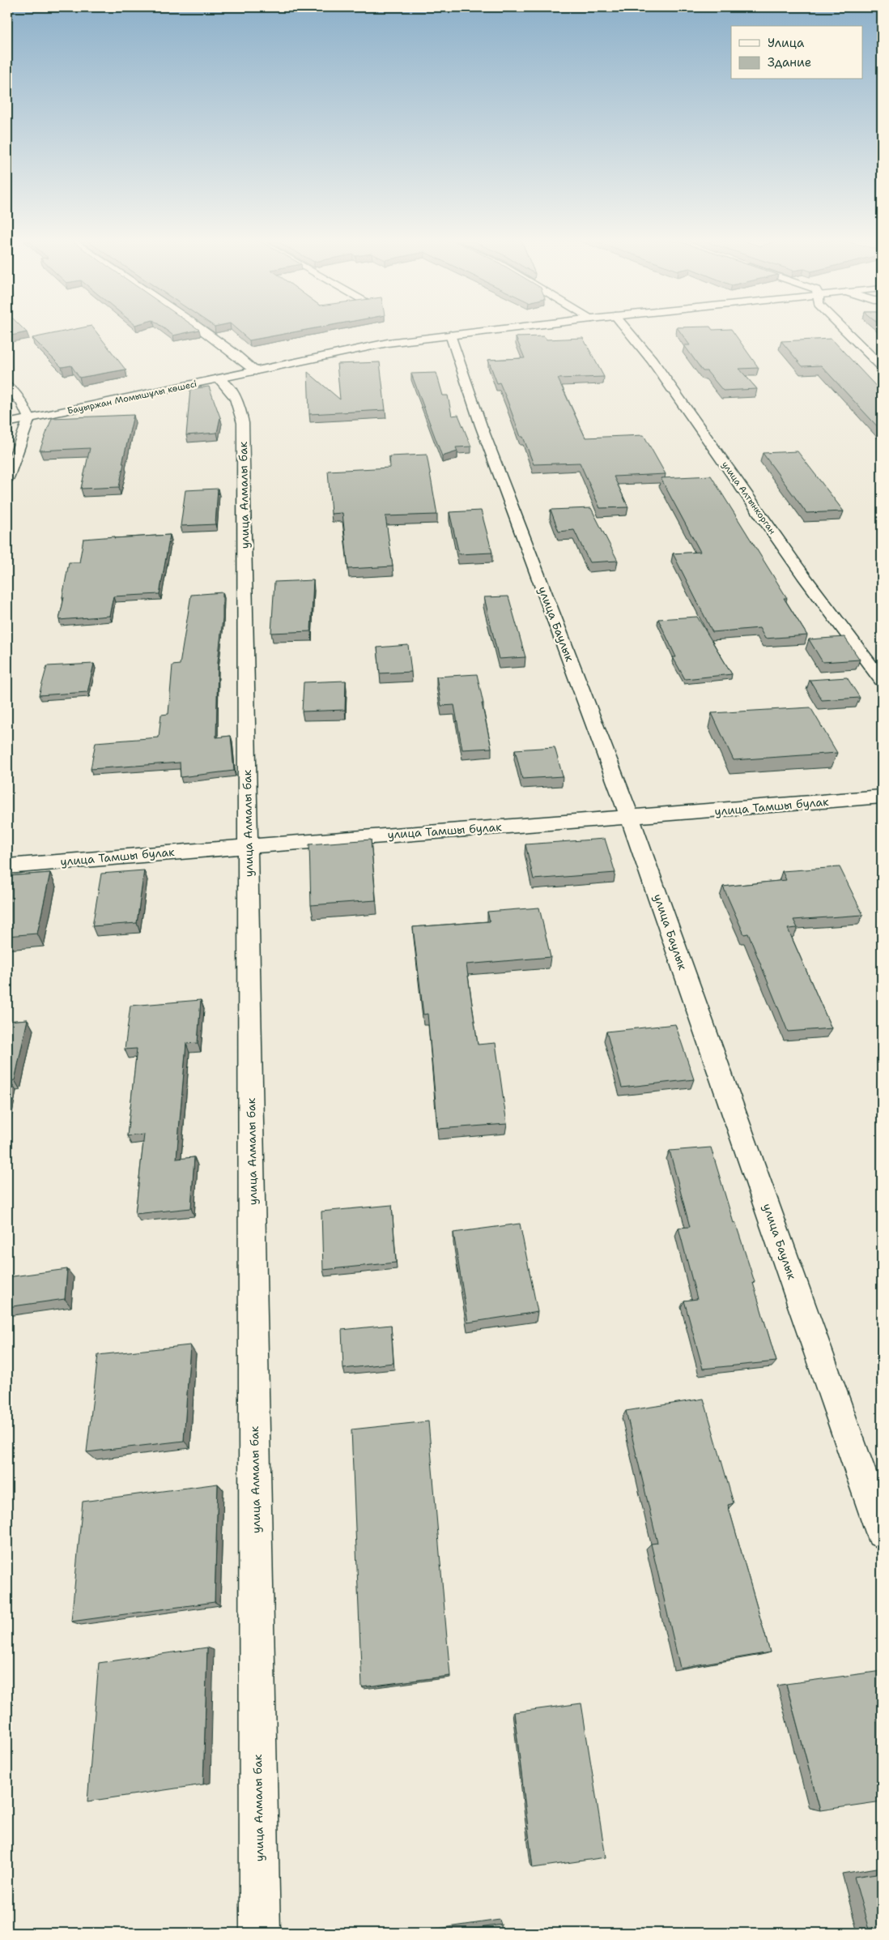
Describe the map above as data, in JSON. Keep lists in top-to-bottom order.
{
  "streets": {
    "street": [
      "Бауыржан Момышұлы көшесі",
      "улица Алмалы бак",
      "улица Алтынкорган",
      "улица Баулык",
      "улица Тамшы булак"
    ]
  },
  "crossings": [
    ["Бауыржан Момышұлы көшесі", "улица Алмалы бак"],
    ["Бауыржан Момышұлы көшесі", "улица Баулык"],
    ["улица Алмалы бак", "улица Тамшы булак"],
    ["улица Баулык", "улица Тамшы булак"]
  ],
  "legend": ["Улица", "Здание"]
}
